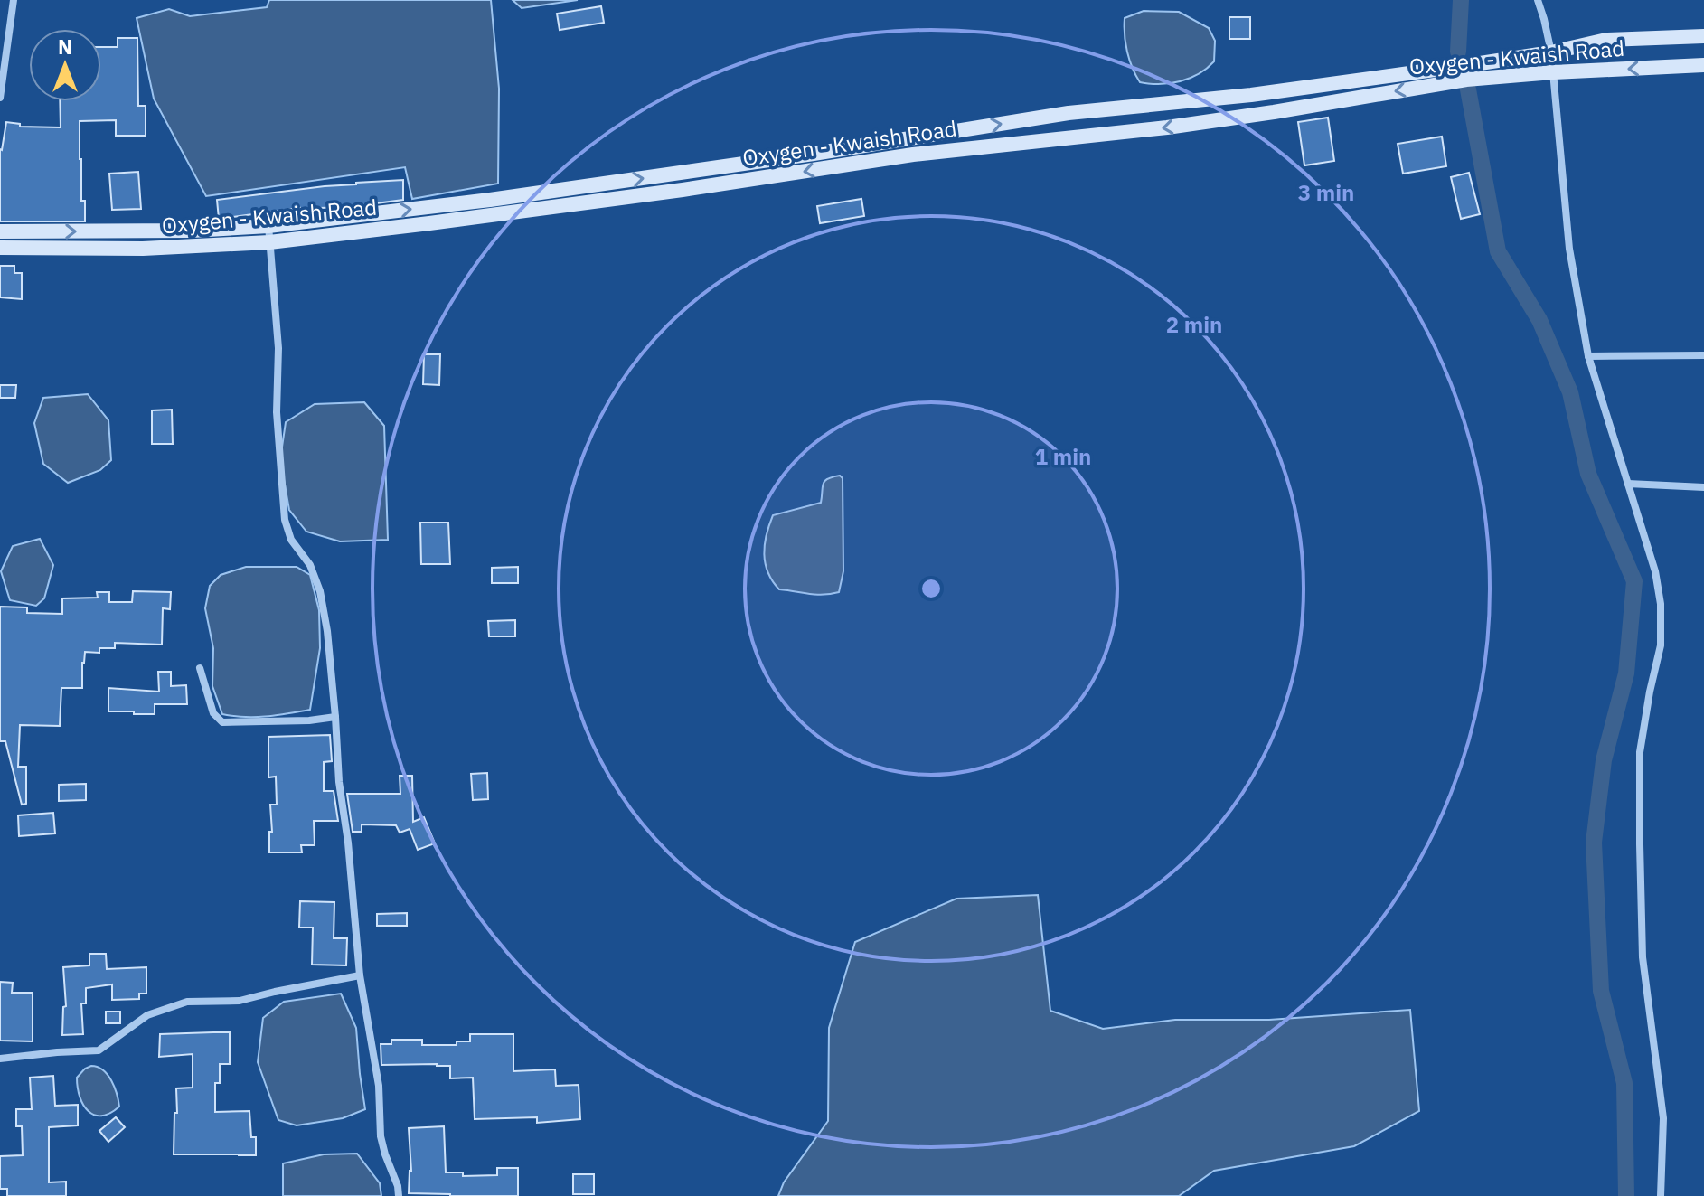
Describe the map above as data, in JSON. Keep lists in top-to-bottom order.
{
  "streets": {
    "main road": ["Oxygen - Kwaish Road"]
  },
  "north": "top",
  "rings": ["3 min", "2 min", "1 min"]
}
